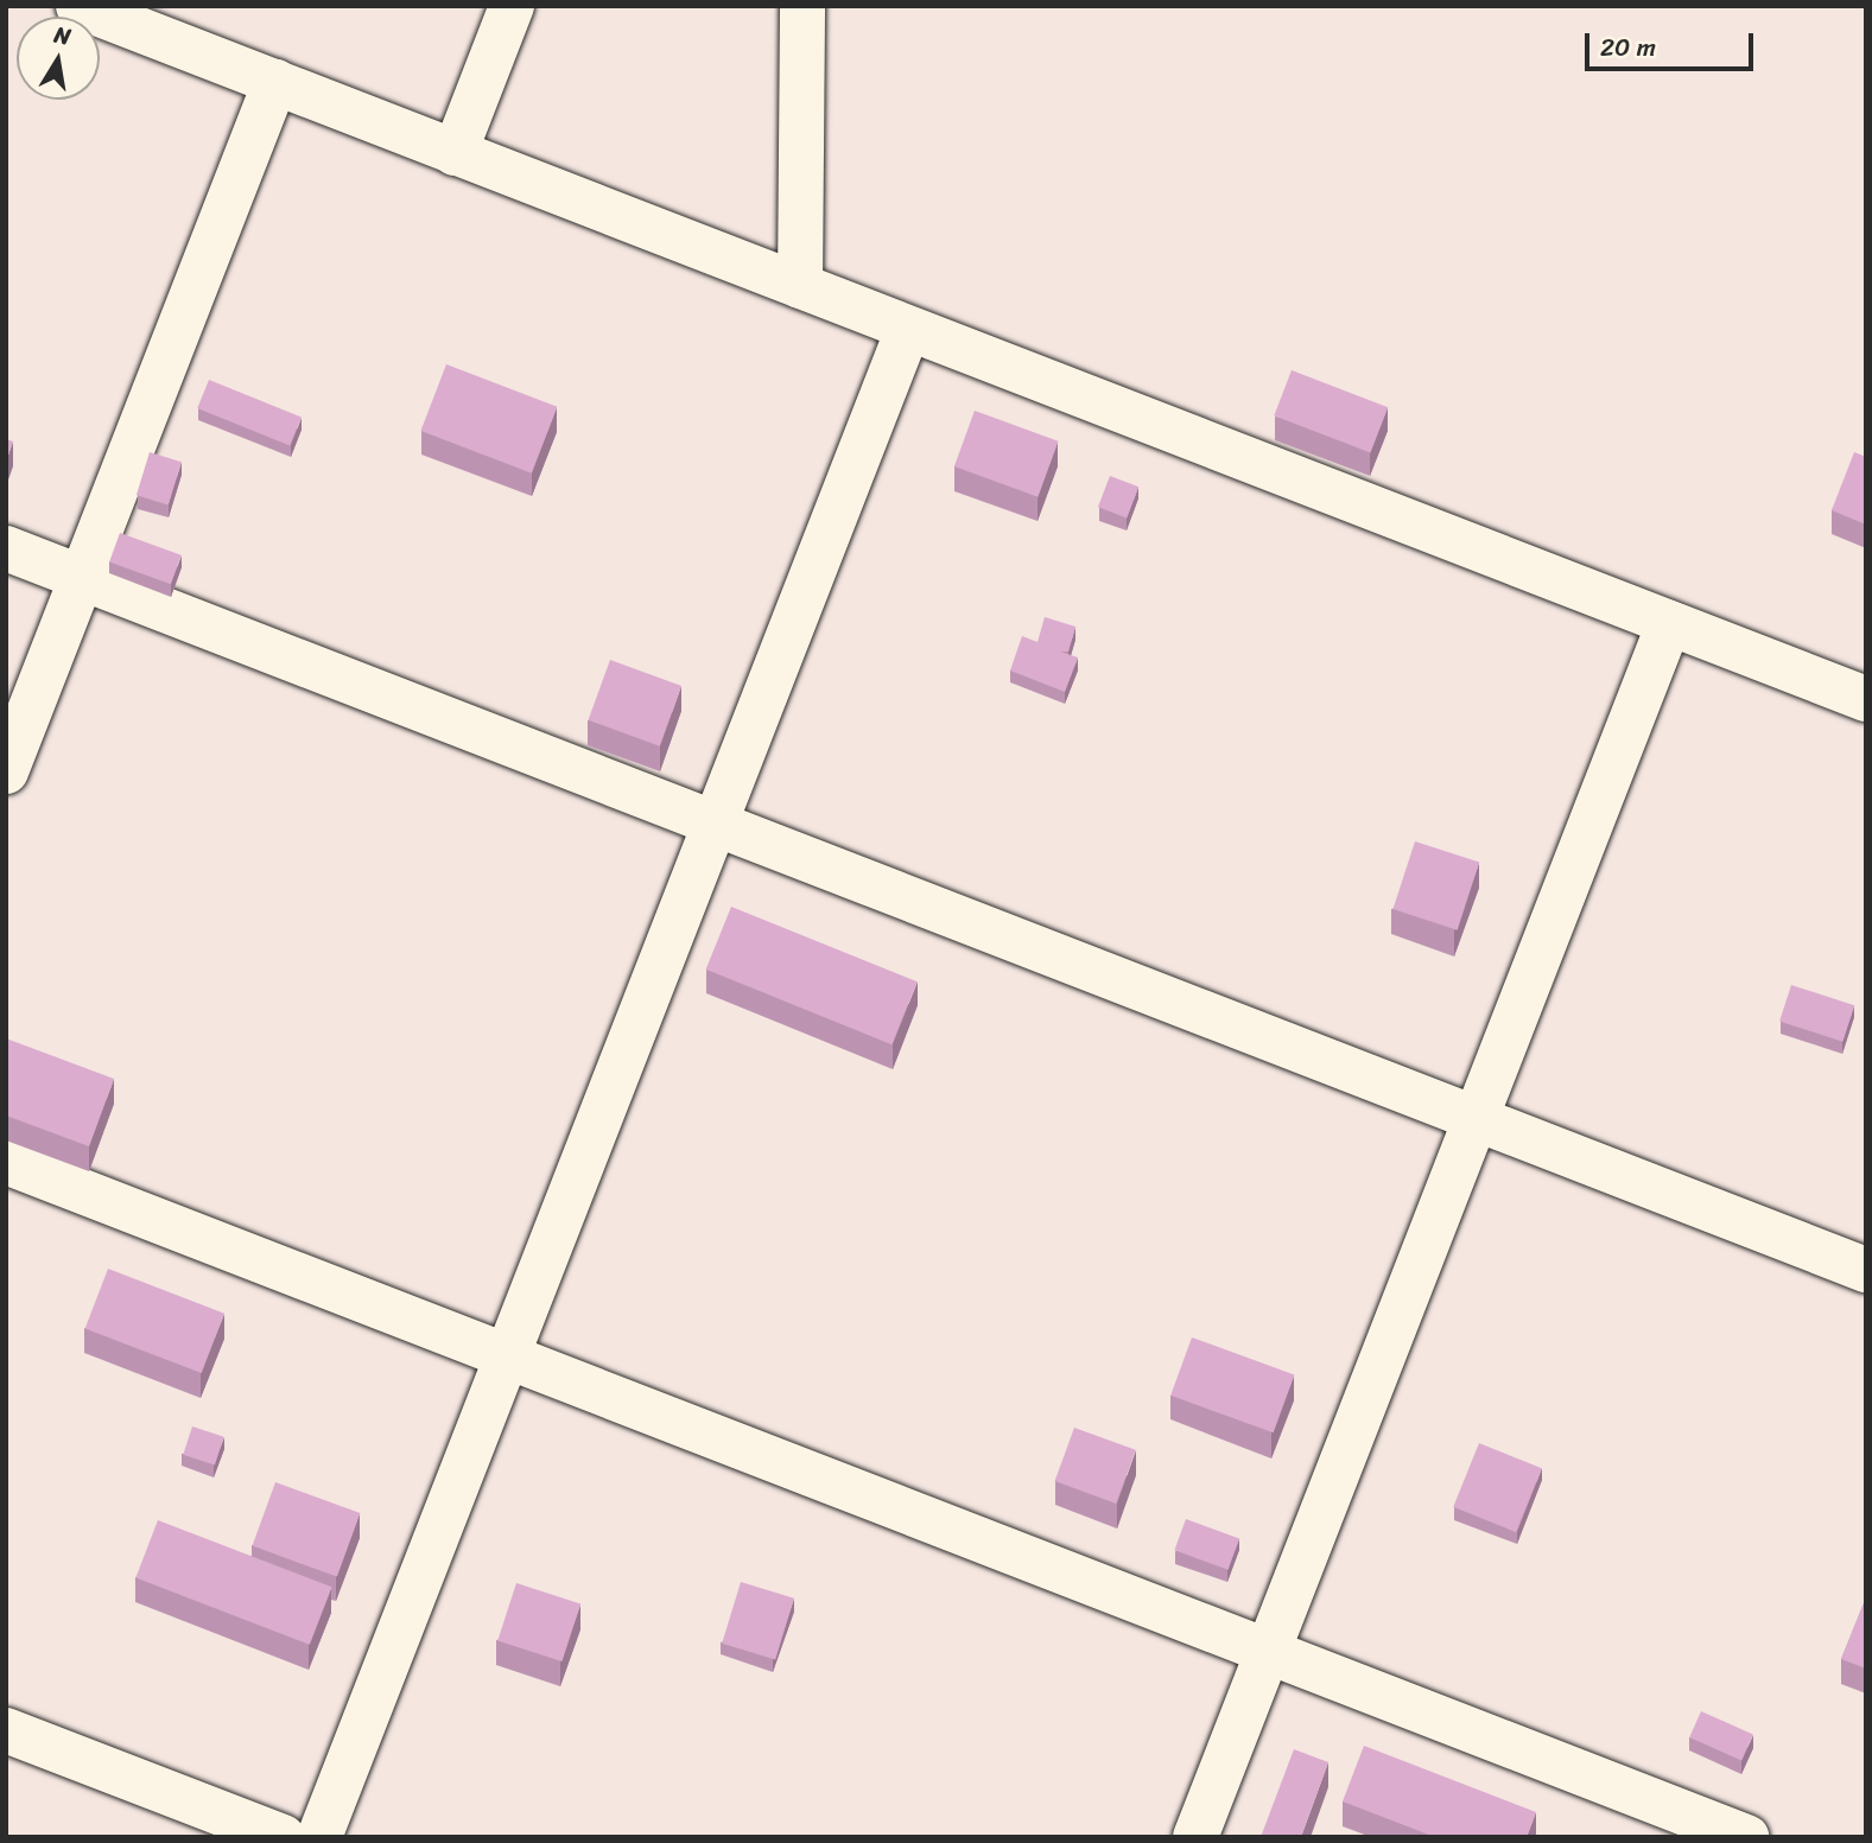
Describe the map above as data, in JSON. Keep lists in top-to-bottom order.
{
  "scale_bar": "20 m",
  "north": "top"
}
